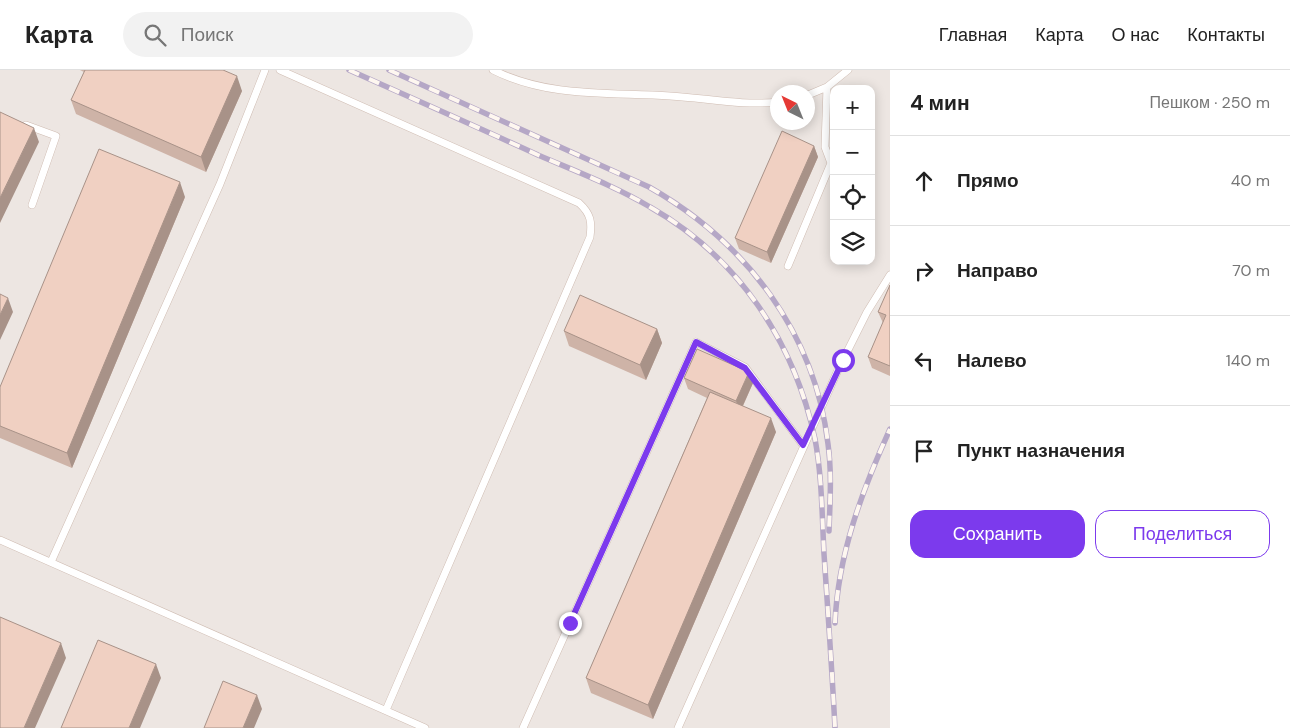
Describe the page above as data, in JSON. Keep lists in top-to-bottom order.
{
  "north": "top left",
  "page": {
    "header": "Карта",
    "search": "Поиск",
    "nav": [
      "Главная",
      "Карта",
      "О нас",
      "Контакты"
    ],
    "heading": ["4 мин", "Пешком · 250 m"],
    "map_buttons": ["+", "−"],
    "list": [
      ["Прямо", "40 m"],
      ["Направо", "70 m"],
      ["Налево", "140 m"],
      "Пункт назначения"
    ],
    "buttons": ["Сохранить", "Поделиться"]
  }
}
